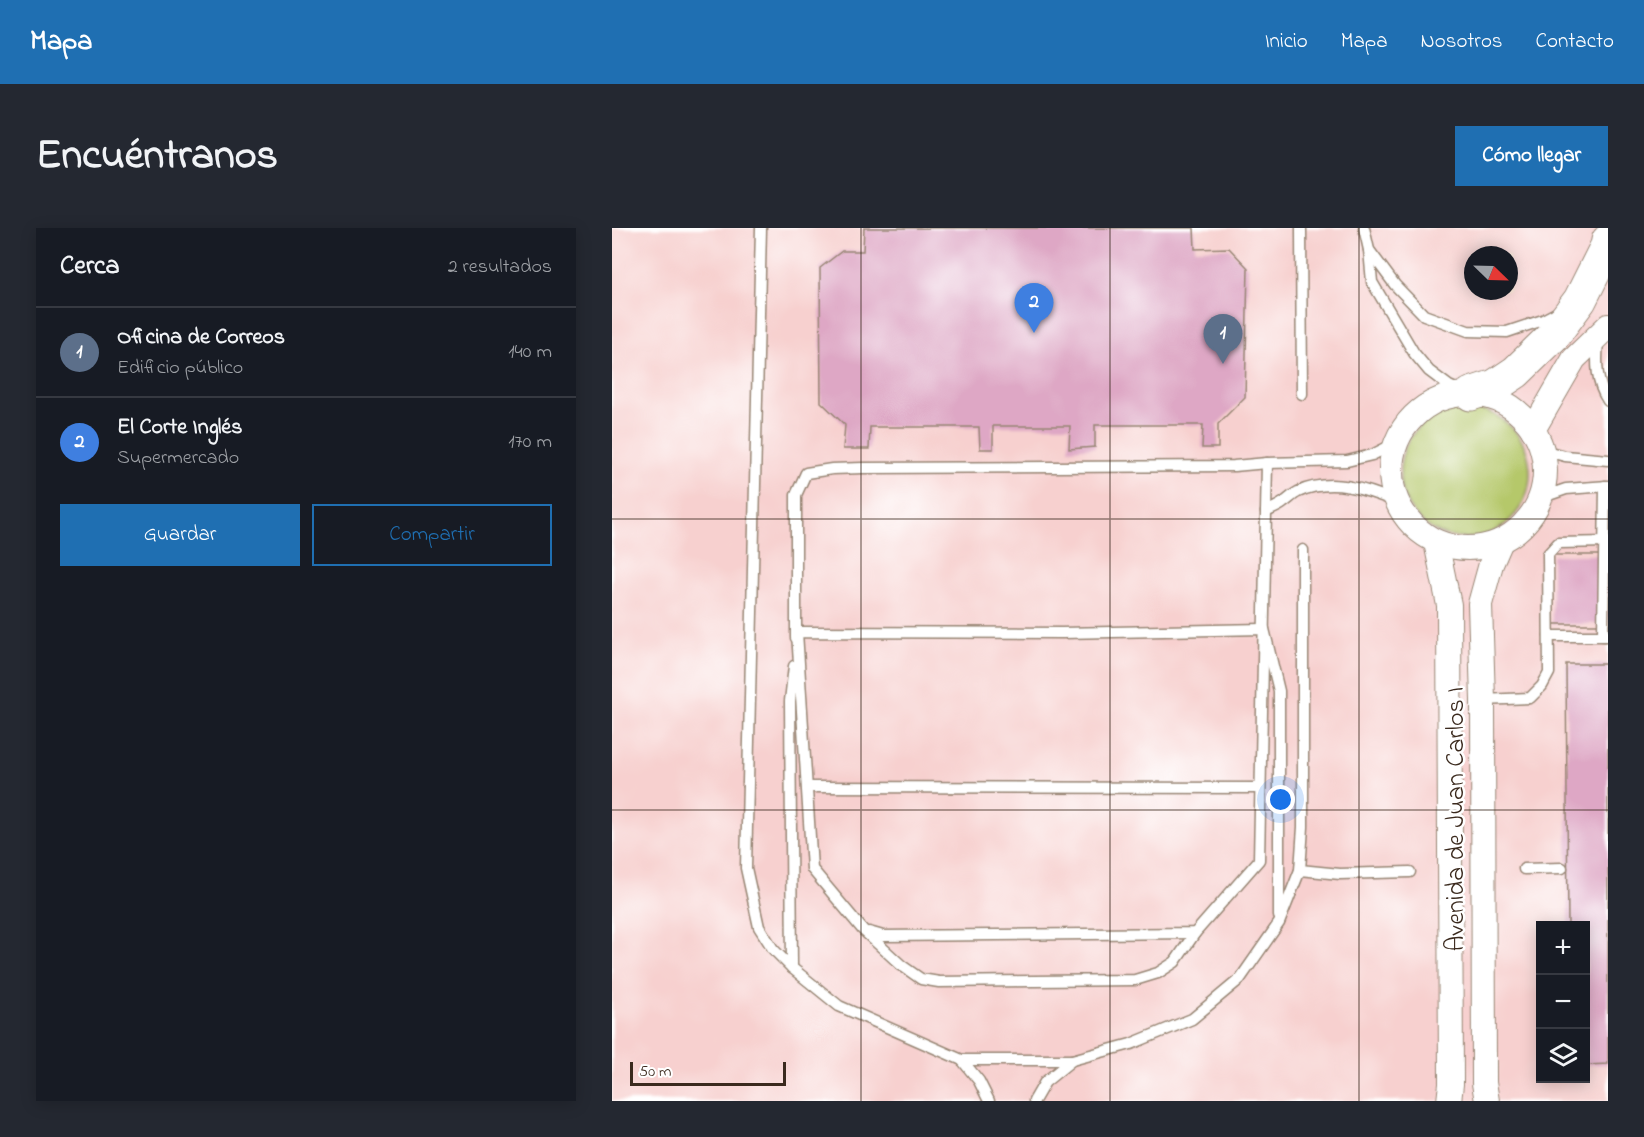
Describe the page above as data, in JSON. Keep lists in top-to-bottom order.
{
  "streets": {
    "street": ["Avenida de Juan Carlos I"]
  },
  "scale_bar": "50 m",
  "north": "bottom right",
  "page": {
    "header": "Mapa",
    "nav": [
      "Inicio",
      "Mapa",
      "Nosotros",
      "Contacto"
    ],
    "title": "Encuéntranos",
    "buttons": [
      "Cómo llegar",
      ["Guardar", "Compartir"]
    ],
    "heading": ["Cerca", "2 resultados"],
    "pins": ["2", "1"],
    "list": [
      {
        "mark": "1",
        "name": "Oficina de Correos",
        "note": "Edificio público",
        "value": "140 m"
      },
      {
        "mark": "2",
        "name": "El Corte Inglés",
        "note": "Supermercado",
        "value": "170 m"
      }
    ],
    "map_buttons": ["+", "−"],
    "scale": "50 m"
  }
}
